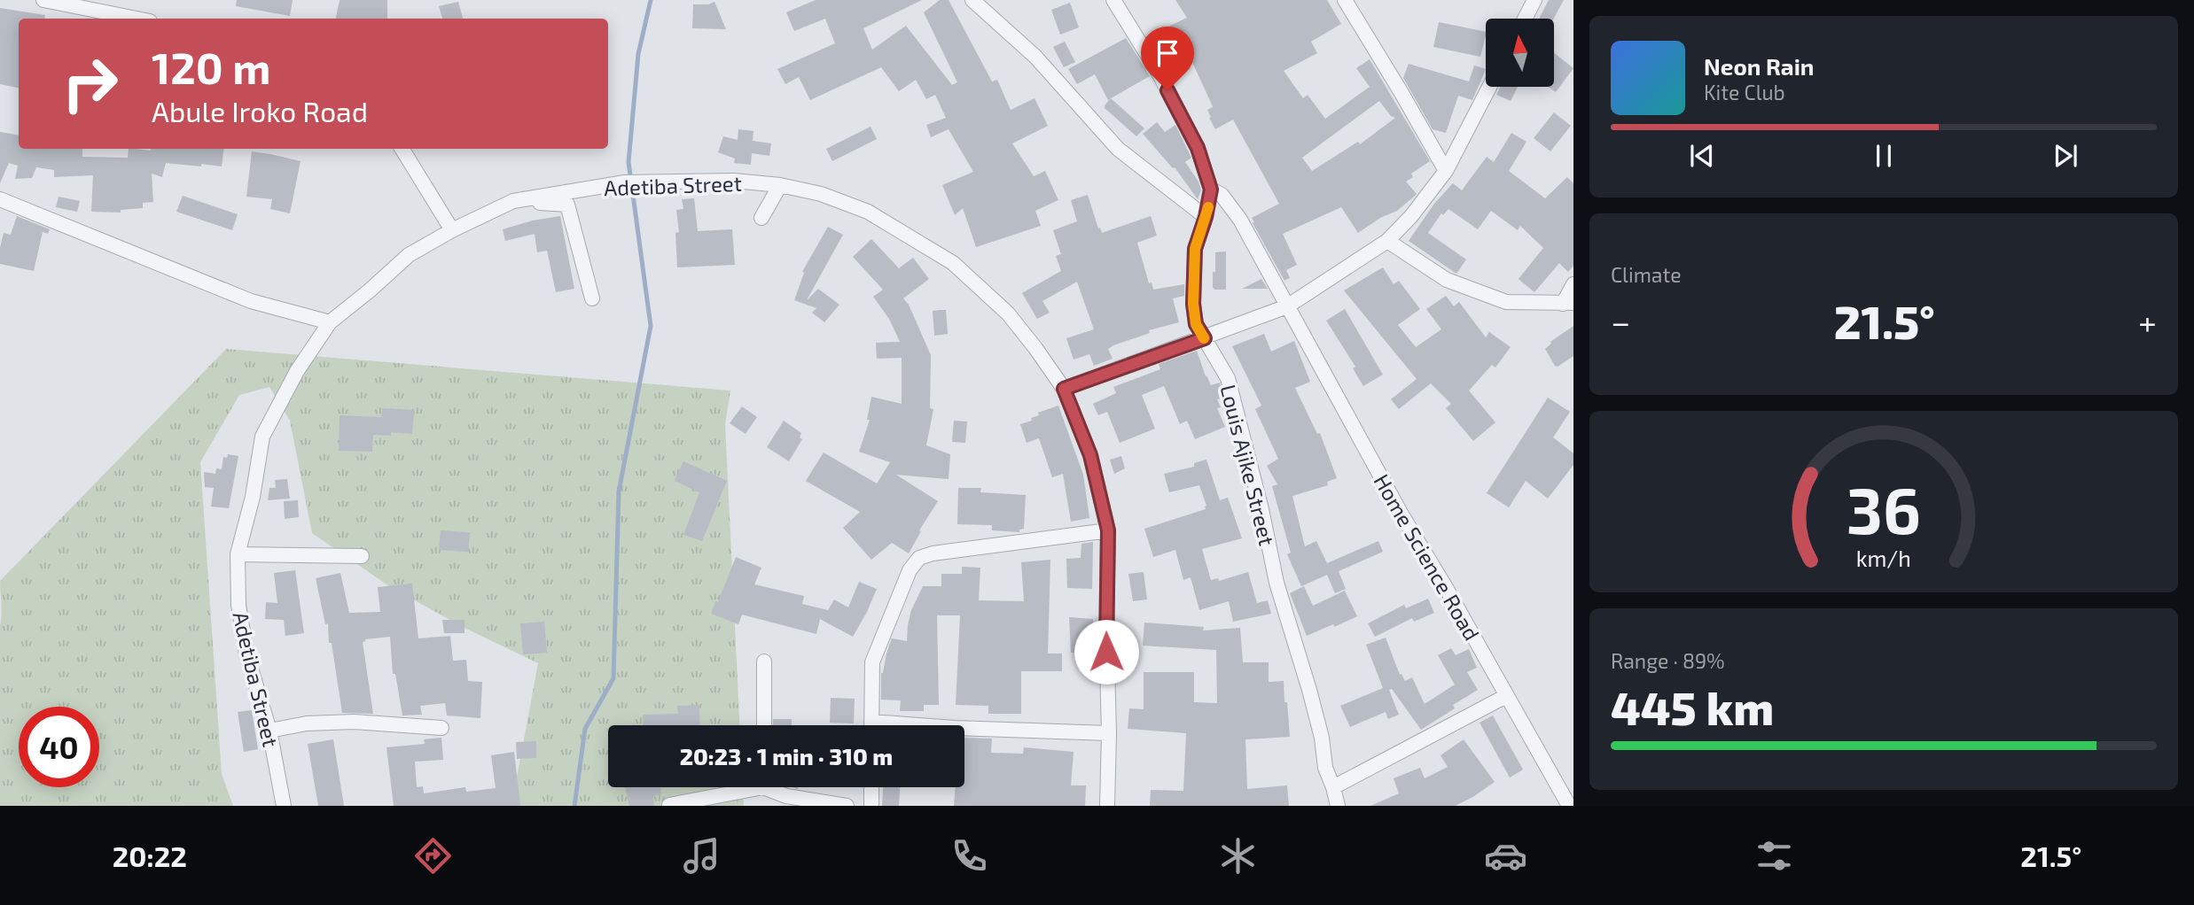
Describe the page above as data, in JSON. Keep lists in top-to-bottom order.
{
  "streets": {
    "street": ["Adetiba Street", "Louis Ajike Street", "Home Science Road"]
  },
  "crossings": [
    ["Louis Ajike Street", "Home Science Road"]
  ],
  "north": "top",
  "page": {
    "turn": ["120 m", "Abule Iroko Road"],
    "song": ["Neon Rain", "Kite Club"],
    "tile": [
      "Climate",
      ["Range · 89%", "445 km"]
    ],
    "heat": ["−", "21.5°", "+"],
    "limit": "40",
    "trip": "20:23 · 1 min · 310 m",
    "tabs": ["20:22", "21.5°"],
    "gauge": ["36", "km/h"]
  }
}
